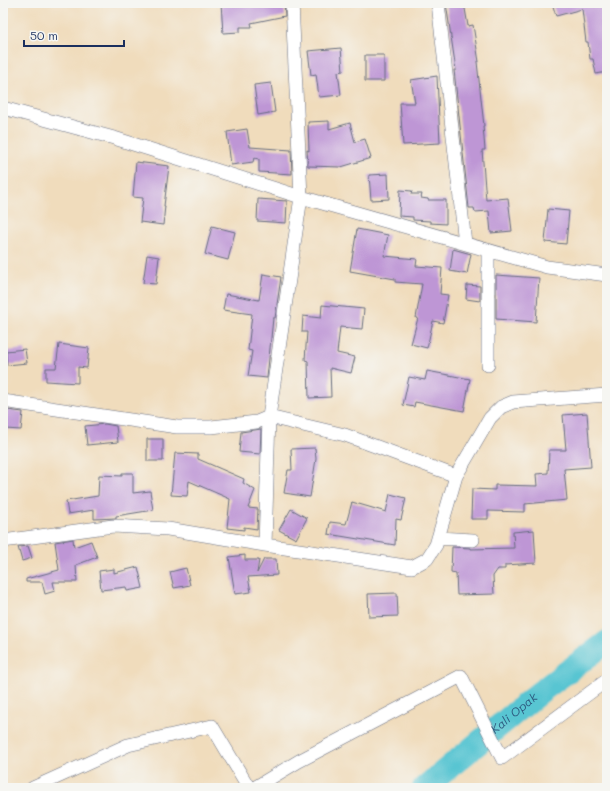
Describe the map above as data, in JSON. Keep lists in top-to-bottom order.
{
  "water": ["Kali Opak"],
  "scale_bar": "50 m"
}
